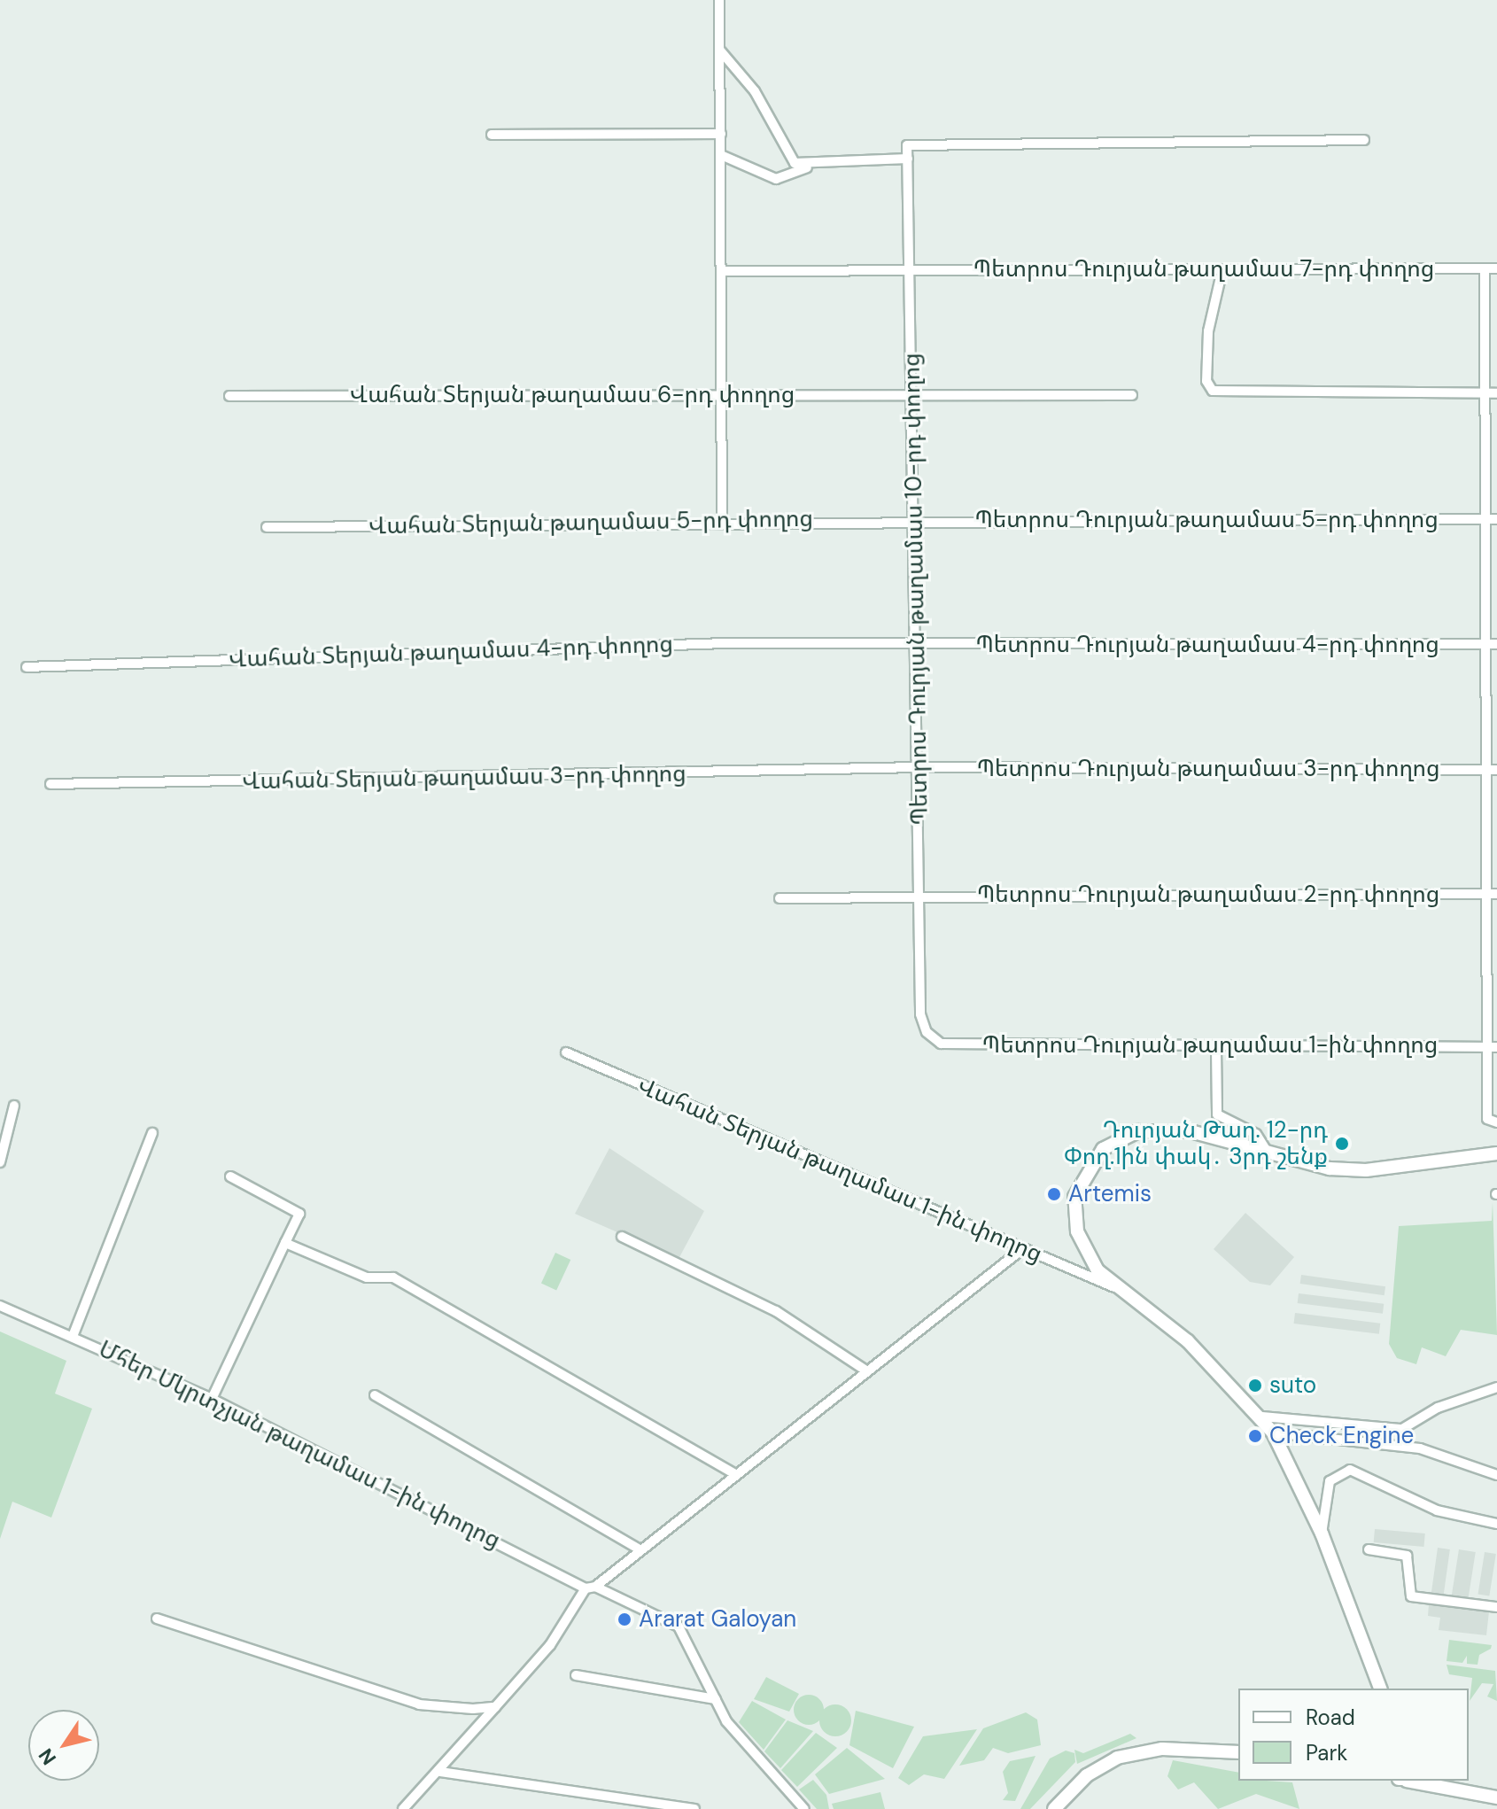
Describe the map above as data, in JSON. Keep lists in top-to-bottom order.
{
  "streets": {
    "street": [
      "Պետրոս Դուրյան թաղամաս 7-րդ փողոց",
      "Վահան Տերյան թաղամաս 6-րդ փողոց",
      "Պետրոս Դուրյան թաղամաս 5-րդ փողոց",
      "Վահան Տերյան թաղամաս 5-րդ փողոց",
      "Պետրոս Դուրյան թաղամաս 10-րդ փողոց",
      "Պետրոս Դուրյան թաղամաս 4-րդ փողոց",
      "Վահան Տերյան թաղամաս 4-րդ փողոց",
      "Պետրոս Դուրյան թաղամաս 3-րդ փողոց",
      "Վահան Տերյան թաղամաս 3-րդ փողոց",
      "Պետրոս Դուրյան թաղամաս 2-րդ փողոց",
      "Պետրոս Դուրյան թաղամաս 1-ին փողոց",
      "Վահան Տերյան թաղամաս 1-ին փողոց",
      "Մհեր Մկրտչյան թաղամաս 1-ին փողոց"
    ]
  },
  "crossings": [
    ["Պետրոս Դուրյան թաղամաս 7-րդ փողոց", "Պետրոս Դուրյան թաղամաս 10-րդ փողոց"],
    ["Վահան Տերյան թաղամաս 6-րդ փողոց", "Պետրոս Դուրյան թաղամաս 10-րդ փողոց"],
    ["Պետրոս Դուրյան թաղամաս 5-րդ փողոց", "Վահան Տերյան թաղամաս 5-րդ փողոց"],
    ["Պետրոս Դուրյան թաղամաս 5-րդ փողոց", "Պետրոս Դուրյան թաղամաս 10-րդ փողոց"],
    ["Վահան Տերյան թաղամաս 5-րդ փողոց", "Պետրոս Դուրյան թաղամաս 10-րդ փողոց"],
    ["Պետրոս Դուրյան թաղամաս 10-րդ փողոց", "Պետրոս Դուրյան թաղամաս 4-րդ փողոց"],
    ["Պետրոս Դուրյան թաղամաս 10-րդ փողոց", "Վահան Տերյան թաղամաս 4-րդ փողոց"],
    ["Պետրոս Դուրյան թաղամաս 10-րդ փողոց", "Պետրոս Դուրյան թաղամաս 3-րդ փողոց"],
    ["Պետրոս Դուրյան թաղամաս 10-րդ փողոց", "Վահան Տերյան թաղամաս 3-րդ փողոց"],
    ["Պետրոս Դուրյան թաղամաս 10-րդ փողոց", "Պետրոս Դուրյան թաղամաս 2-րդ փողոց"],
    ["Պետրոս Դուրյան թաղամաս 10-րդ փողոց", "Պետրոս Դուրյան թաղամաս 1-ին փողոց"],
    ["Պետրոս Դուրյան թաղամաս 4-րդ փողոց", "Վահան Տերյան թաղամաս 4-րդ փողոց"],
    ["Պետրոս Դուրյան թաղամաս 3-րդ փողոց", "Վահան Տերյան թաղամաս 3-րդ փողոց"]
  ],
  "places": [
    "Դուրյան Թաղ. 12-րդ Փող.1ին փակ․ 3րդ շենք",
    "Artemis",
    "suto",
    "Check Engine",
    "Ararat Galoyan"
  ],
  "legend": ["Road", "Park"],
  "north": "bottom left"
}
